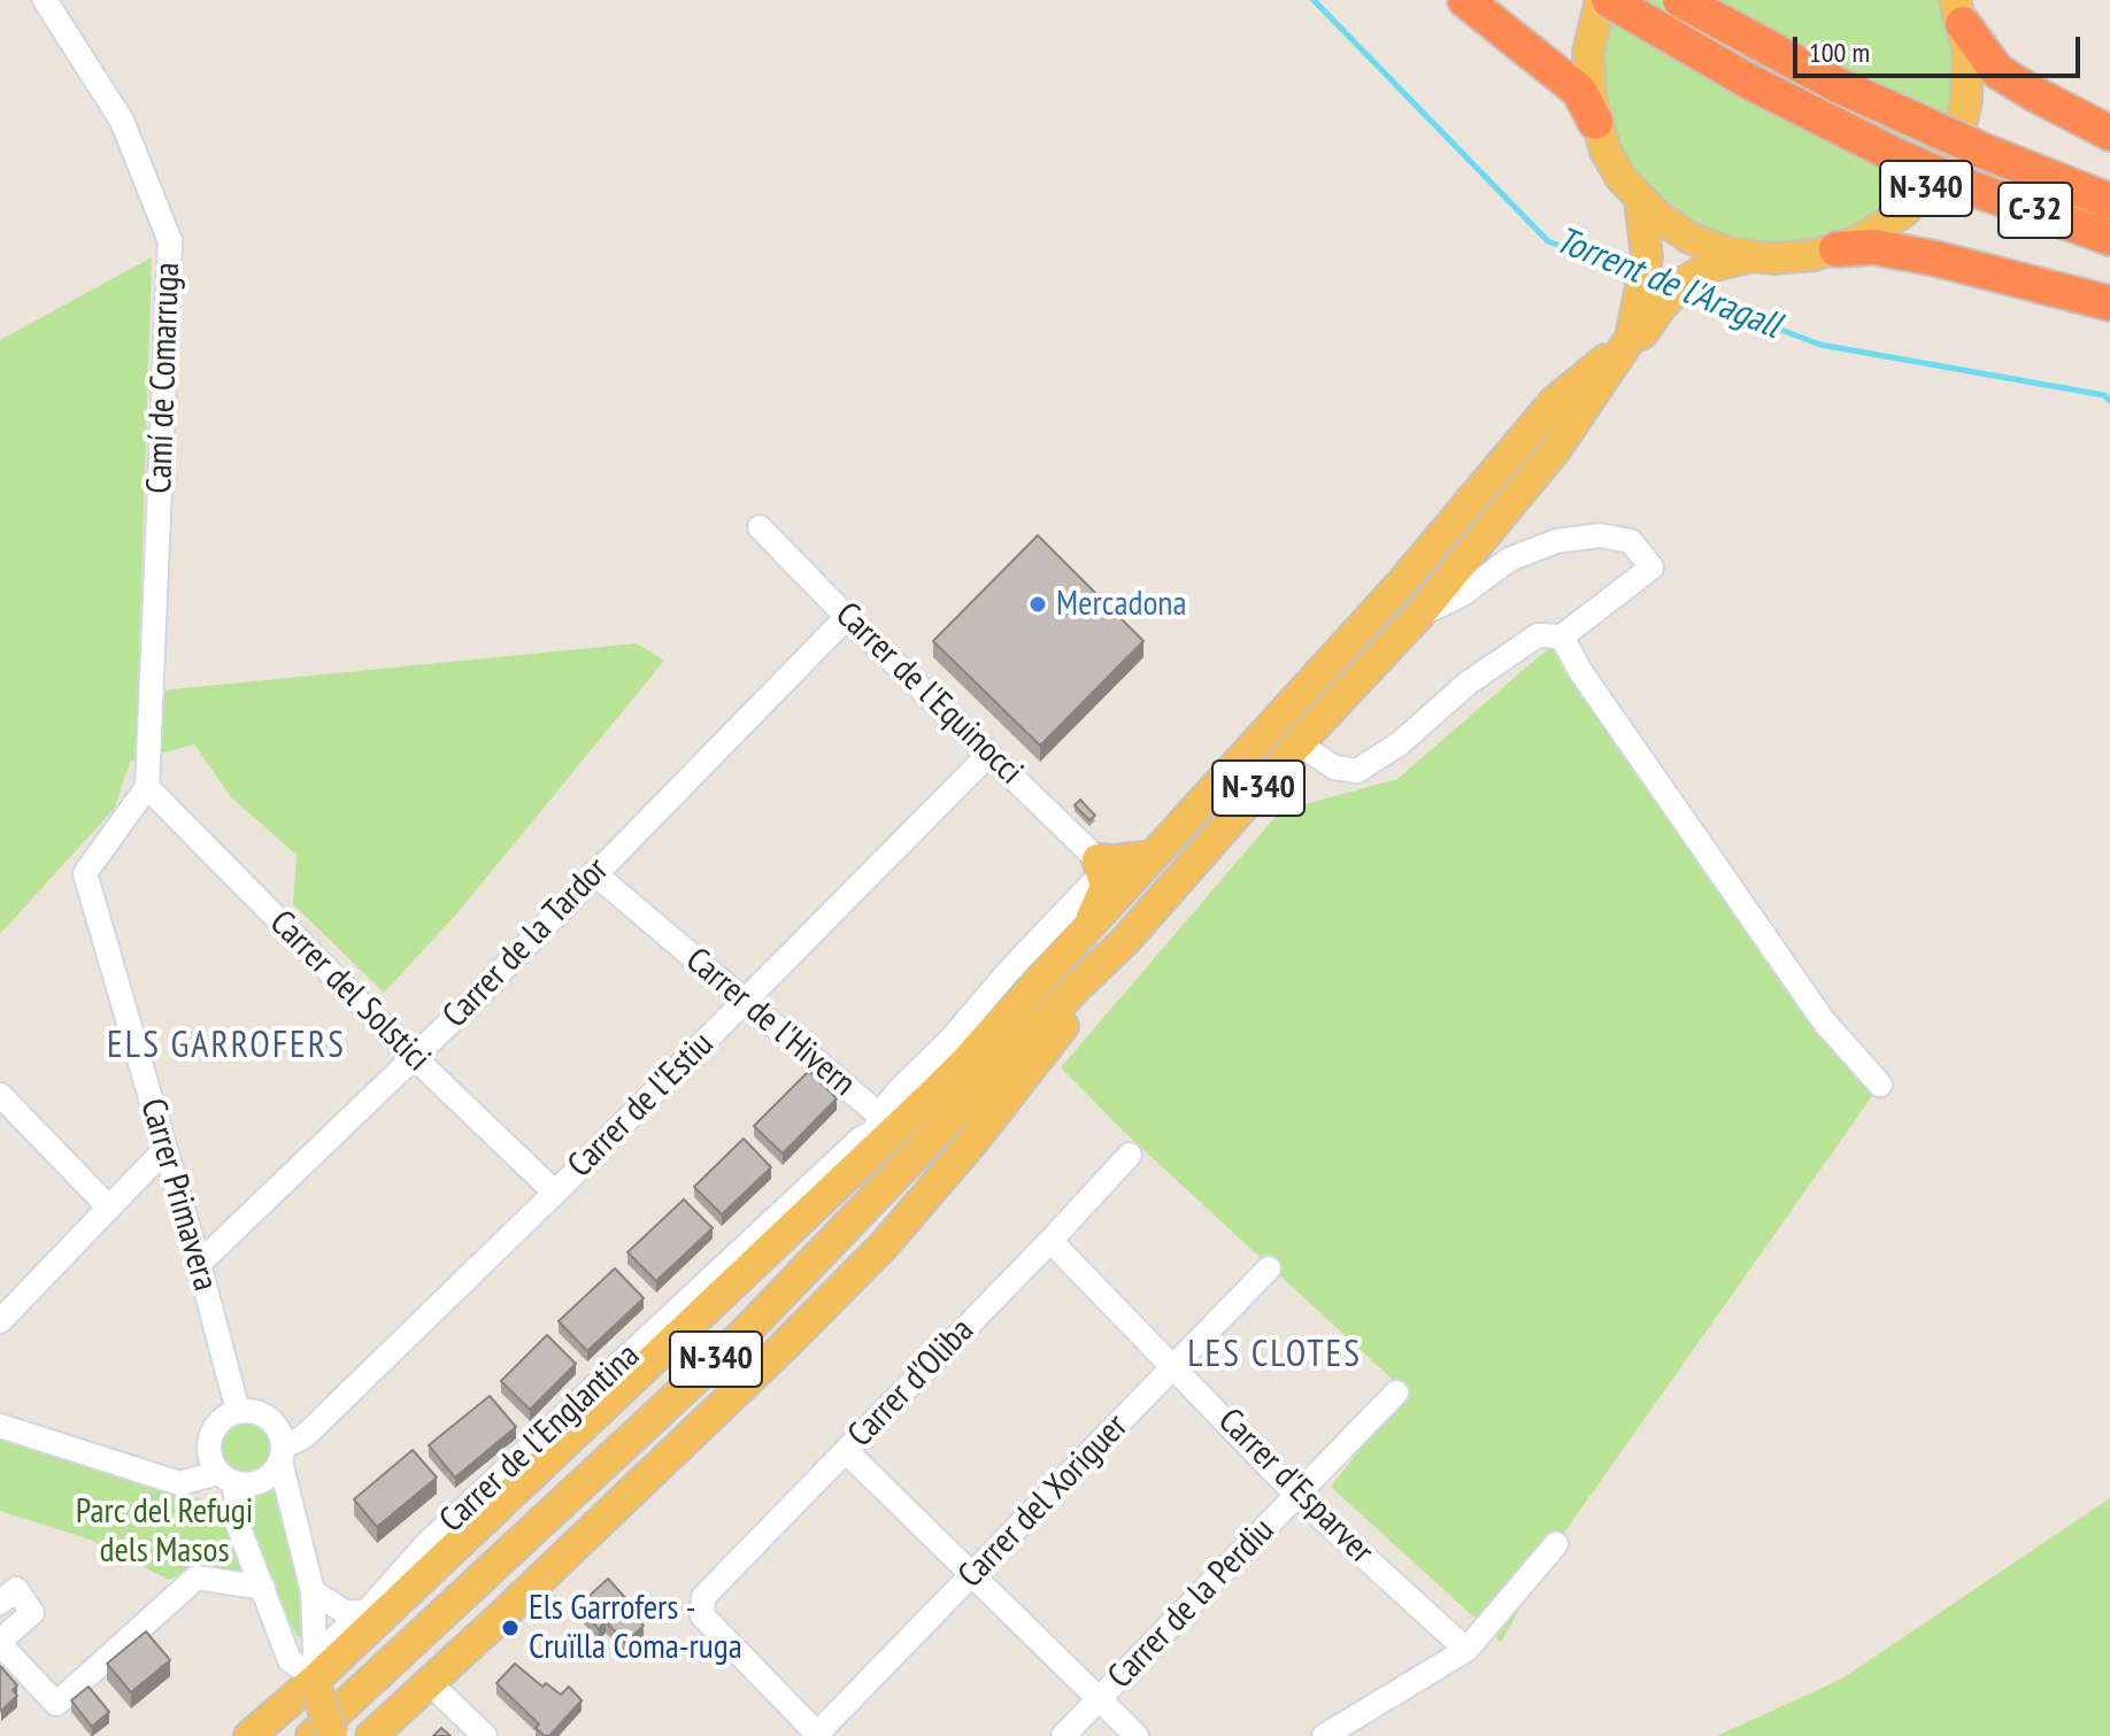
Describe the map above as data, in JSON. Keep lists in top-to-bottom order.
{
  "streets": {
    "highway": ["C-32"],
    "main road": ["N-340"],
    "street": [
      "Camí de Comarruga",
      "Carrer de l'Equinocci",
      "Carrer de la Tardor",
      "Carrer del Solstici",
      "Carrer de l'Hivern",
      "Carrer de l'Estiu",
      "Carrer Primavera",
      "Carrer d'Oliba",
      "Carrer de l'Englantina",
      "Carrer d'Esparver",
      "Carrer del Xoriguer",
      "Carrer de la Perdiu"
    ]
  },
  "crossings": [
    ["Camí de Comarruga", "Carrer del Solstici"],
    ["Camí de Comarruga", "Carrer Primavera"],
    ["Carrer de l'Equinocci", "Carrer de la Tardor"],
    ["Carrer de l'Equinocci", "Carrer de l'Estiu"],
    ["Carrer de l'Equinocci", "Carrer de l'Englantina"],
    ["Carrer de la Tardor", "Carrer del Solstici"],
    ["Carrer de la Tardor", "Carrer de l'Hivern"],
    ["Carrer de la Tardor", "Carrer Primavera"],
    ["Carrer del Solstici", "Carrer de l'Estiu"],
    ["Carrer del Solstici", "Carrer Primavera"],
    ["Carrer de l'Hivern", "Carrer de l'Estiu"],
    ["Carrer de l'Hivern", "Carrer de l'Englantina"],
    ["Carrer de l'Estiu", "Carrer Primavera"],
    ["Carrer d'Oliba", "Carrer d'Esparver"],
    ["Carrer d'Oliba", "Carrer del Xoriguer"],
    ["Carrer d'Esparver", "Carrer del Xoriguer"],
    ["Carrer d'Esparver", "Carrer de la Perdiu"]
  ],
  "districts": ["ELS GARROFERS", "LES CLOTES"],
  "water": ["Torrent de l'Aragall"],
  "parks": ["Parc del Refugi dels Masos"],
  "places": ["Mercadona", "Els Garrofers - Cruïlla Coma-ruga"],
  "scale_bar": "100 m"
}
